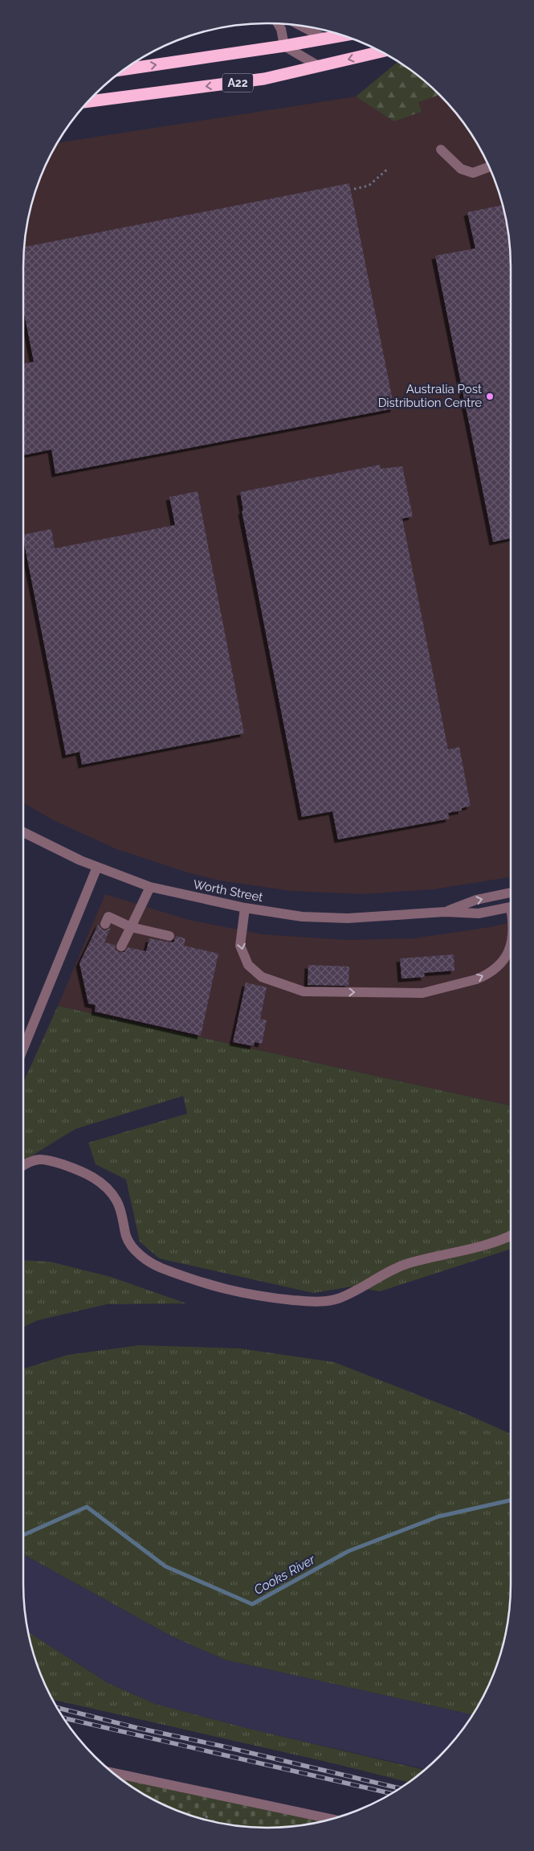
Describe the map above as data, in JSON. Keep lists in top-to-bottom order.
{
  "streets": {
    "highway": ["A22"],
    "street": ["Worth Street"]
  },
  "water": ["Cooks River"],
  "places": ["Australia Post Distribution Centre"]
}
